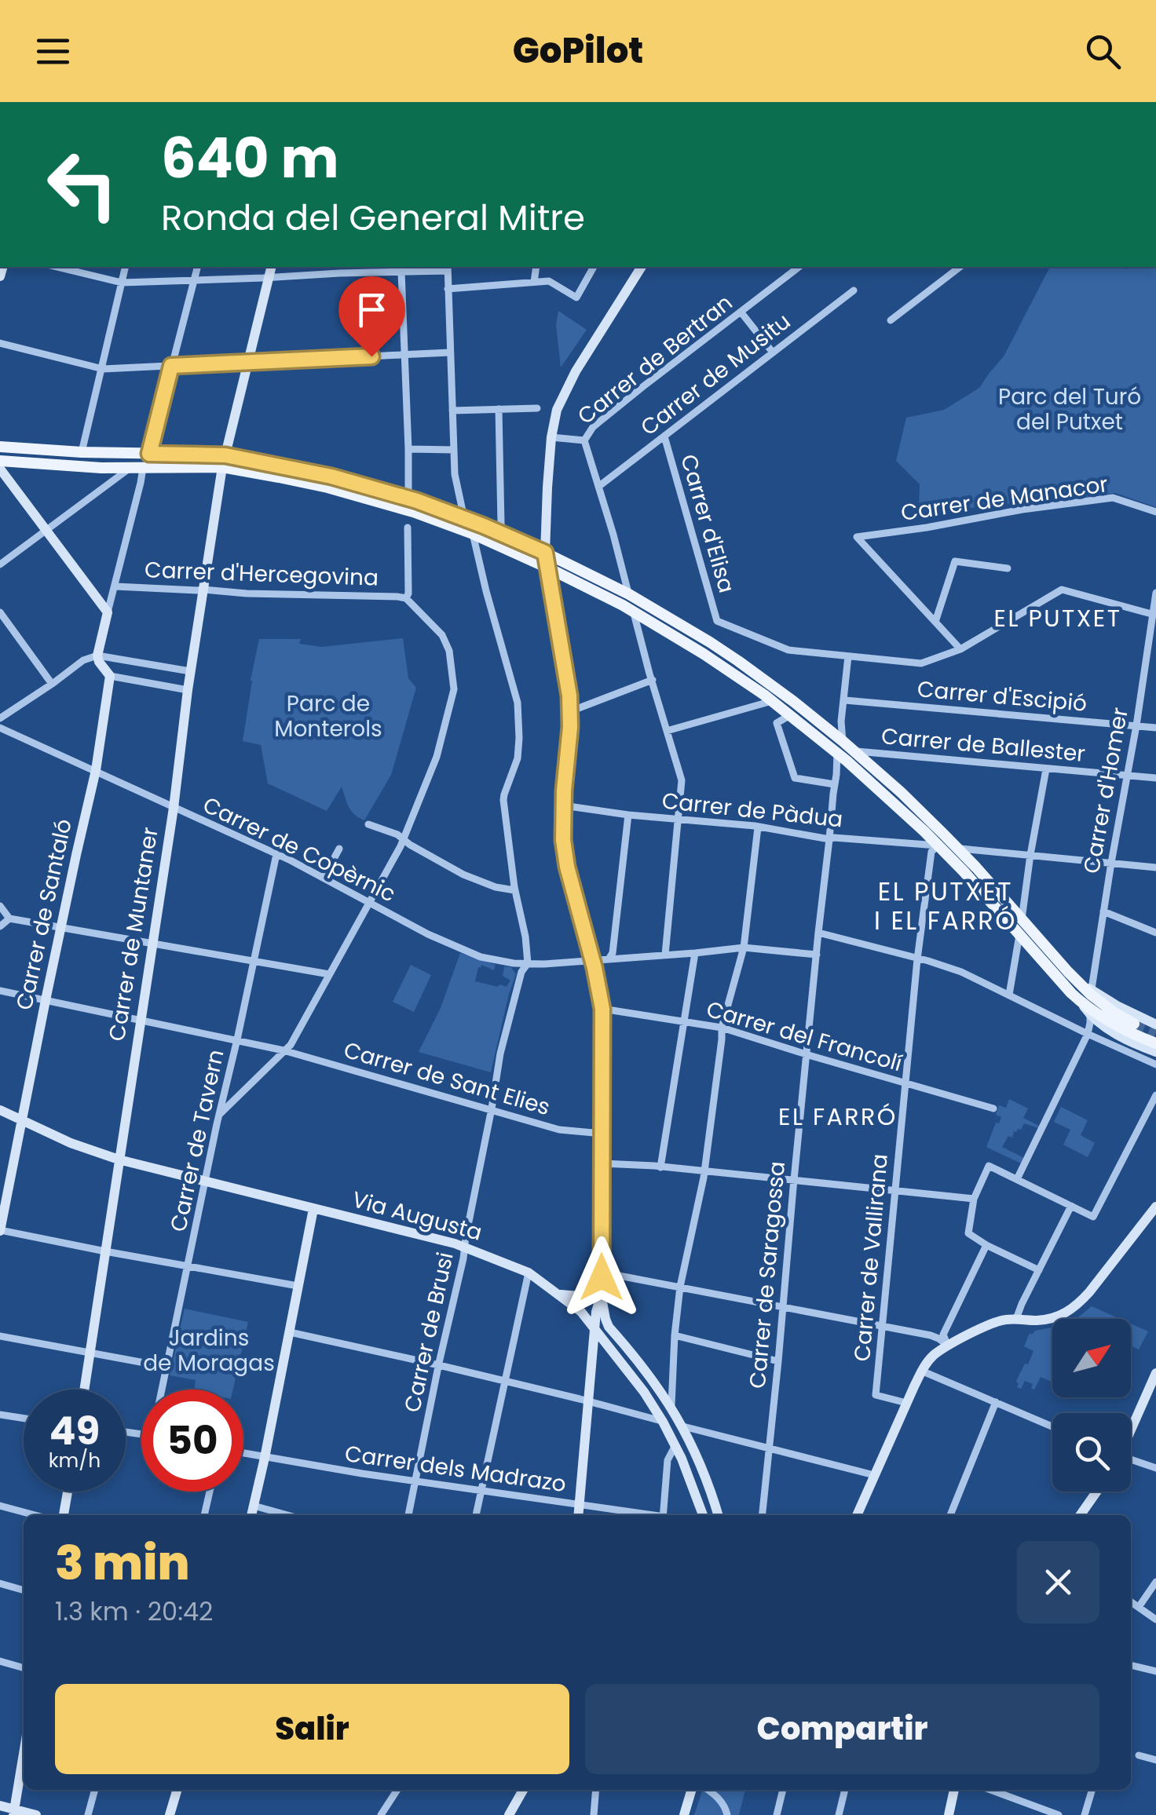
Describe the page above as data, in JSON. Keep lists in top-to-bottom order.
{
  "streets": {
    "street": [
      "Carrer de Bertran",
      "Carrer de Musitu",
      "Carrer de Manacor",
      "Carrer d'Elisa",
      "Carrer d'Hercegovina",
      "Carrer d'Escipió",
      "Carrer de Ballester",
      "Carrer d'Homer",
      "Carrer de Pàdua",
      "Carrer de Copèrnic",
      "Carrer de Santaló",
      "Carrer de Muntaner",
      "Carrer del Francolí",
      "Carrer de Sant Elies",
      "Carrer de Tavern",
      "Via Augusta",
      "Carrer de Vallirana",
      "Carrer de Saragossa",
      "Carrer de Brusi",
      "Carrer dels Madrazo"
    ]
  },
  "crossings": [
    ["Carrer de Bertran", "Carrer de Musitu"],
    ["Carrer de Musitu", "Carrer d'Elisa"],
    ["Carrer d'Hercegovina", "Carrer de Muntaner"],
    ["Carrer d'Escipió", "Carrer d'Homer"],
    ["Carrer de Ballester", "Carrer d'Homer"],
    ["Carrer de Pàdua", "Carrer de Vallirana"],
    ["Carrer de Pàdua", "Carrer de Saragossa"],
    ["Carrer de Copèrnic", "Carrer de Santaló"],
    ["Carrer de Copèrnic", "Carrer de Muntaner"],
    ["Carrer de Copèrnic", "Carrer de Tavern"],
    ["Carrer de Copèrnic", "Carrer de Saragossa"],
    ["Carrer de Copèrnic", "Carrer de Brusi"],
    ["Carrer de Santaló", "Carrer de Sant Elies"],
    ["Carrer de Santaló", "Via Augusta"],
    ["Carrer de Muntaner", "Carrer de Sant Elies"],
    ["Carrer de Muntaner", "Via Augusta"],
    ["Carrer del Francolí", "Carrer de Vallirana"],
    ["Carrer del Francolí", "Carrer de Saragossa"],
    ["Carrer de Sant Elies", "Carrer de Tavern"],
    ["Carrer de Sant Elies", "Carrer de Brusi"],
    ["Carrer de Tavern", "Via Augusta"],
    ["Via Augusta", "Carrer de Brusi"],
    ["Carrer de Brusi", "Carrer dels Madrazo"]
  ],
  "districts": ["EL PUTXET", "EL PUTXET I EL FARRÓ", "EL FARRÓ"],
  "parks": ["Parc del Turó del Putxet", "Parc de Monterols", "Jardins de Moragas"],
  "north": "top right",
  "page": {
    "header": "GoPilot",
    "turn": ["640 m", "Ronda del General Mitre"],
    "speed": "49 km/h",
    "limit": "50",
    "heading": ["3 min", "1.3 km · 20:42"],
    "buttons": ["Salir", "Compartir"]
  }
}
